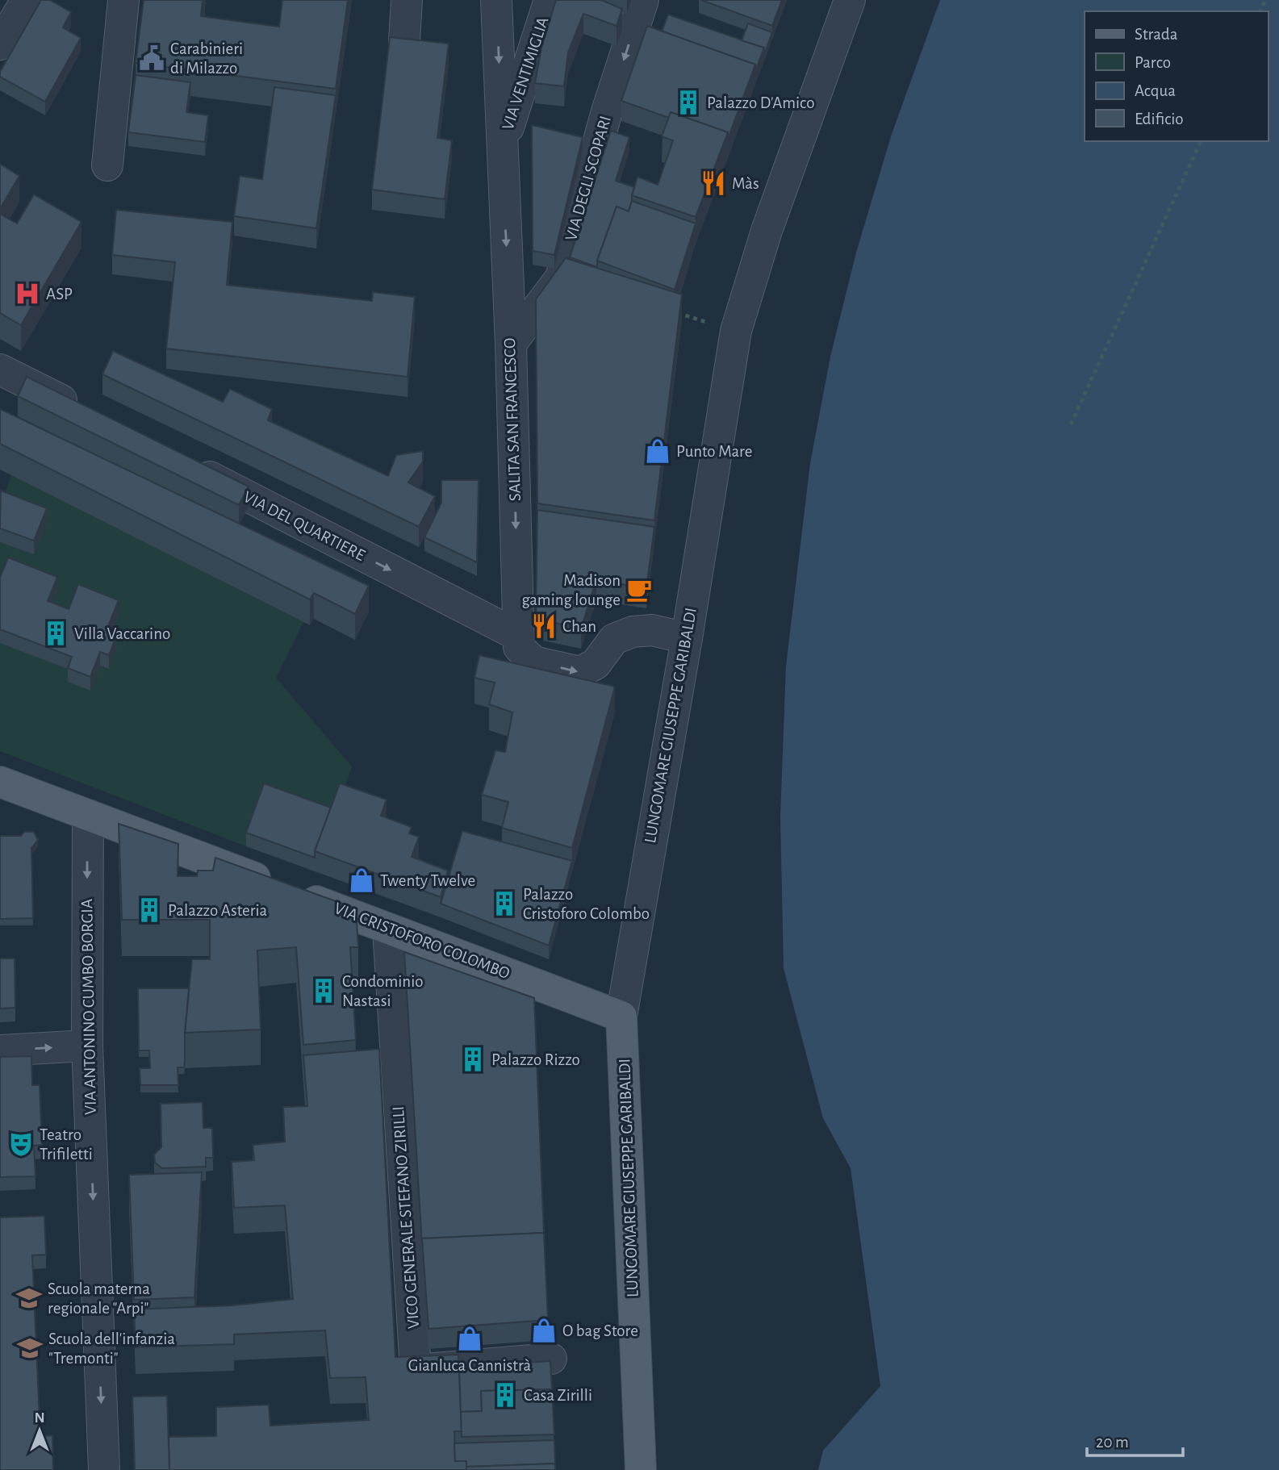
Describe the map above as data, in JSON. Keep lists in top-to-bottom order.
{
  "streets": {
    "main road": ["LUNGOMARE GIUSEPPE GARIBALDI", "VIA CRISTOFORO COLOMBO"],
    "street": [
      "VIA VENTIMIGLIA",
      "VIA DEGLI SCOPARI",
      "SALITA SAN FRANCESCO",
      "VIA DEL QUARTIERE",
      "VIA ANTONINO CUMBO BORGIA",
      "VICO GENERALE STEFANO ZIRILLI"
    ]
  },
  "crossings": [
    ["VIA VENTIMIGLIA", "SALITA SAN FRANCESCO"],
    ["VIA DEGLI SCOPARI", "SALITA SAN FRANCESCO"],
    ["SALITA SAN FRANCESCO", "VIA DEL QUARTIERE"],
    ["SALITA SAN FRANCESCO", "LUNGOMARE GIUSEPPE GARIBALDI"],
    ["LUNGOMARE GIUSEPPE GARIBALDI", "VIA CRISTOFORO COLOMBO"],
    ["VIA CRISTOFORO COLOMBO", "VIA ANTONINO CUMBO BORGIA"],
    ["VIA CRISTOFORO COLOMBO", "VICO GENERALE STEFANO ZIRILLI"]
  ],
  "one_way": ["VIA DEGLI SCOPARI", "VIA DEL QUARTIERE", "VIA ANTONINO CUMBO BORGIA"],
  "places": {
    "public building": ["Carabinieri di Milazzo"],
    "building": [
      "Palazzo D'Amico",
      "Villa Vaccarino",
      "Palazzo Cristoforo Colombo",
      "Palazzo Asteria",
      "Condominio Nastasi",
      "Palazzo Rizzo",
      "Casa Zirilli"
    ],
    "restaurant": ["Màs", "Chan"],
    "hospital": ["ASP"],
    "shop": [
      "Punto Mare",
      "Twenty Twelve",
      "O bag Store",
      "Gianluca Cannistrà"
    ],
    "cafe": ["Madison gaming lounge"],
    "theatre": ["Teatro Trifiletti"],
    "school or university": ["Scuola materna regionale \"Arpi\"", "Scuola dell'infanzia \"Tremonti\""]
  },
  "legend": [
    "Strada",
    "Parco",
    "Acqua",
    "Edificio"
  ],
  "scale_bar": "20 m",
  "north": "top"
}
